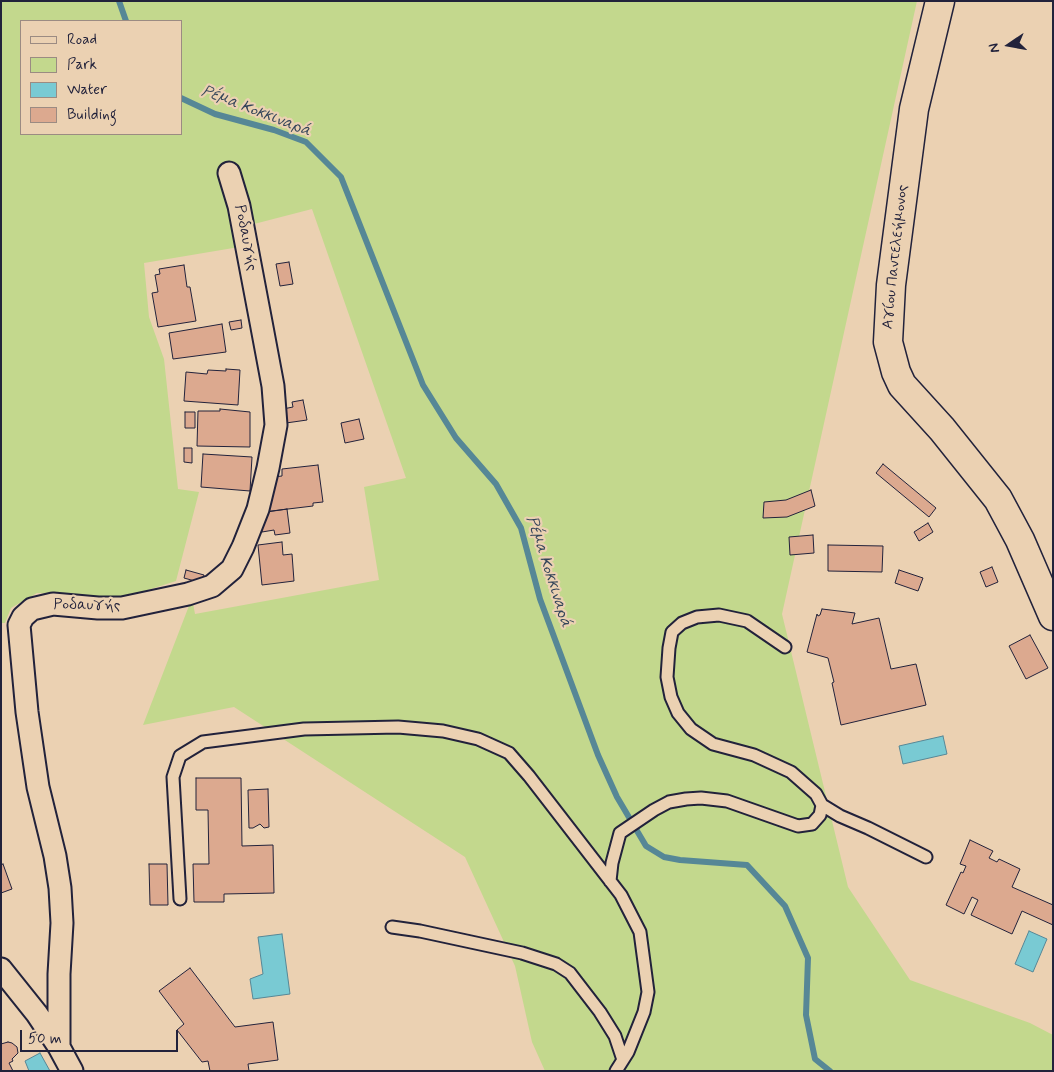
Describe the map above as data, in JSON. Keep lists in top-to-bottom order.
{
  "streets": {
    "street": ["Ροδαυγής", "Αγίου Παντελεήμονος"]
  },
  "water": ["Ρέμα Κοκκιναρά"],
  "legend": [
    "Road",
    "Park",
    "Water",
    "Building"
  ],
  "scale_bar": "50 m",
  "north": "left"
}
